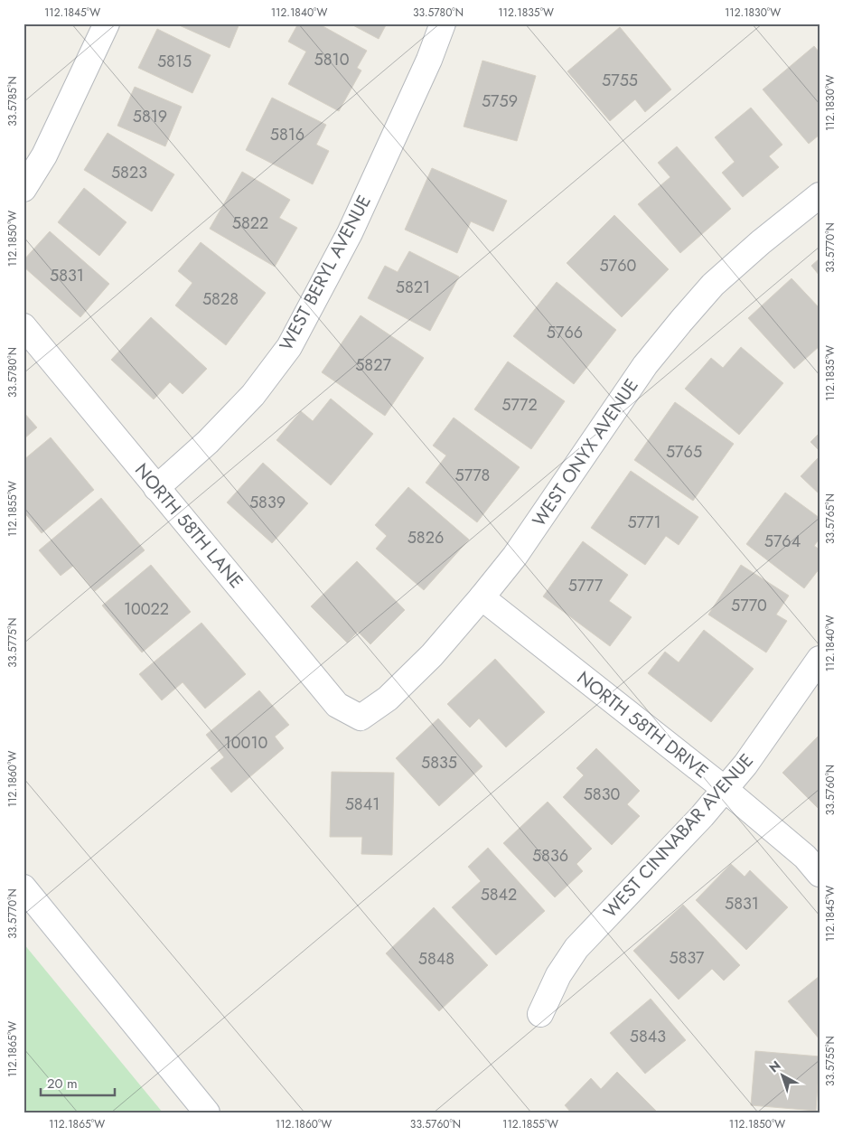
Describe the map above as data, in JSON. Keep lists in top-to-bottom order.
{
  "streets": {
    "street": [
      "WEST BERYL AVENUE",
      "WEST ONYX AVENUE",
      "NORTH 58TH LANE",
      "NORTH 58TH DRIVE",
      "WEST CINNABAR AVENUE"
    ]
  },
  "crossings": [
    ["WEST BERYL AVENUE", "NORTH 58TH LANE"],
    ["WEST ONYX AVENUE", "NORTH 58TH LANE"],
    ["WEST ONYX AVENUE", "NORTH 58TH DRIVE"],
    ["NORTH 58TH DRIVE", "WEST CINNABAR AVENUE"]
  ],
  "house_numbers": [
    "5810",
    "5815",
    "5755",
    "5759",
    "5819",
    "5816",
    "5823",
    "5822",
    "5760",
    "5831",
    "5821",
    "5828",
    "5766",
    "5827",
    "5772",
    "5765",
    "5778",
    "5839",
    "5771",
    "5826",
    "5764",
    "5777",
    "5770",
    "10022",
    "10010",
    "5835",
    "5830",
    "5841",
    "5836",
    "5842",
    "5831",
    "5837",
    "5848",
    "5843"
  ],
  "scale_bar": "20 m",
  "north": "top left",
  "coordinates": [
    "112.1845°W",
    "112.1840°W",
    "33.5780°N",
    "112.1835°W",
    "112.1830°W",
    "33.5785°N",
    "112.1850°W",
    "33.5770°N",
    "112.1855°W",
    "33.5765°N",
    "33.5775°N",
    "112.1860°W",
    "33.5760°N",
    "112.1865°W",
    "33.5755°N"
  ]
}
